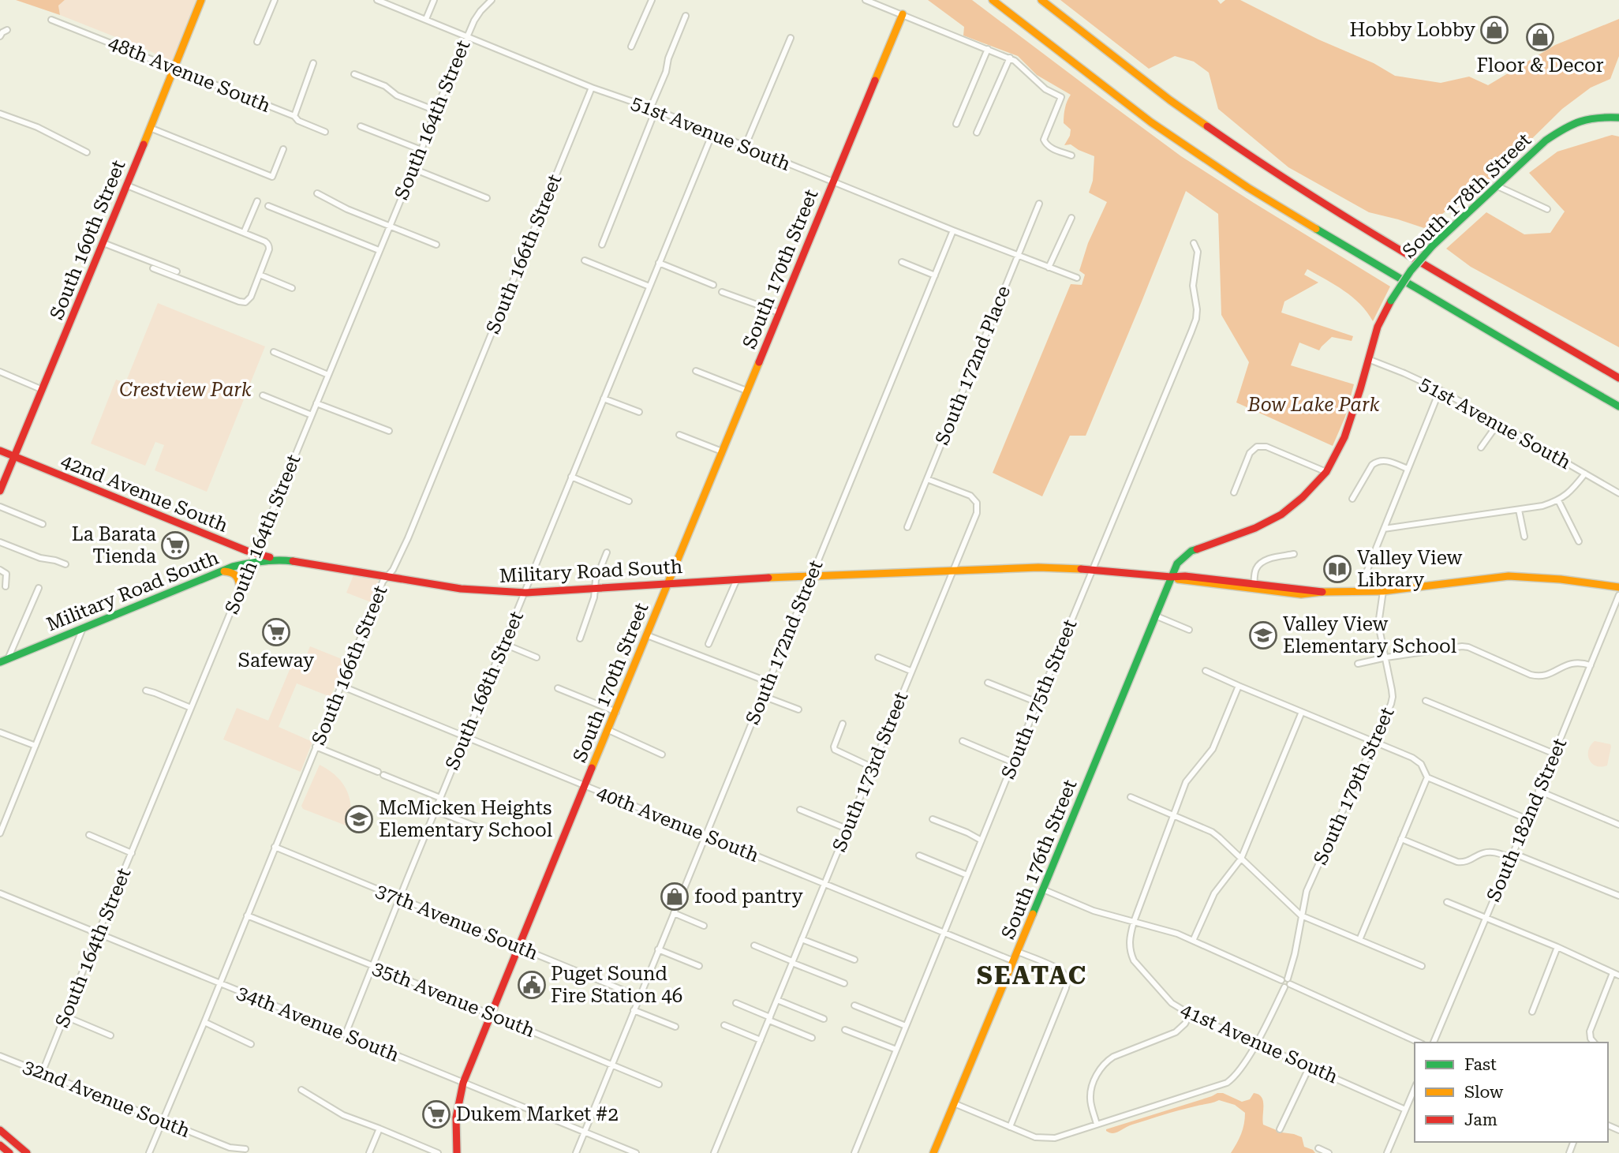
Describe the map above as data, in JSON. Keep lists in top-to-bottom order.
{
  "streets": {
    "main road": [
      "South 178th Street",
      "South 160th Street",
      "South 170th Street",
      "42nd Avenue South",
      "Military Road South",
      "South 176th Street"
    ],
    "street": [
      "48th Avenue South",
      "South 164th Street",
      "51st Avenue South",
      "South 166th Street",
      "South 172nd Place",
      "South 172nd Street",
      "South 168th Street",
      "South 175th Street",
      "South 173rd Street",
      "South 179th Street",
      "South 182nd Street",
      "40th Avenue South",
      "37th Avenue South",
      "35th Avenue South",
      "34th Avenue South",
      "41st Avenue South",
      "32nd Avenue South"
    ]
  },
  "crossings": [
    ["48th Avenue South", "South 160th Street"],
    ["South 164th Street", "51st Avenue South"],
    ["South 164th Street", "42nd Avenue South"],
    ["South 164th Street", "Military Road South"],
    ["South 164th Street", "34th Avenue South"],
    ["South 164th Street", "32nd Avenue South"],
    ["51st Avenue South", "South 178th Street"],
    ["51st Avenue South", "South 166th Street"],
    ["51st Avenue South", "South 170th Street"],
    ["51st Avenue South", "South 172nd Place"],
    ["51st Avenue South", "South 172nd Street"],
    ["51st Avenue South", "South 168th Street"],
    ["South 178th Street", "Military Road South"],
    ["South 178th Street", "South 176th Street"],
    ["South 160th Street", "42nd Avenue South"],
    ["South 166th Street", "Military Road South"],
    ["South 166th Street", "40th Avenue South"],
    ["South 166th Street", "37th Avenue South"],
    ["South 166th Street", "35th Avenue South"],
    ["South 166th Street", "34th Avenue South"],
    ["South 166th Street", "32nd Avenue South"],
    ["South 170th Street", "Military Road South"],
    ["South 170th Street", "40th Avenue South"],
    ["South 170th Street", "37th Avenue South"],
    ["South 170th Street", "35th Avenue South"],
    ["South 170th Street", "34th Avenue South"],
    ["South 172nd Place", "South 173rd Street"],
    ["42nd Avenue South", "Military Road South"],
    ["Military Road South", "South 172nd Street"],
    ["Military Road South", "South 168th Street"],
    ["Military Road South", "South 175th Street"],
    ["Military Road South", "South 173rd Street"],
    ["Military Road South", "South 179th Street"],
    ["Military Road South", "South 176th Street"],
    ["South 172nd Street", "40th Avenue South"],
    ["South 172nd Street", "37th Avenue South"],
    ["South 172nd Street", "35th Avenue South"],
    ["South 172nd Street", "34th Avenue South"],
    ["South 168th Street", "40th Avenue South"],
    ["South 168th Street", "37th Avenue South"],
    ["South 168th Street", "35th Avenue South"],
    ["South 168th Street", "34th Avenue South"],
    ["South 175th Street", "40th Avenue South"],
    ["South 173rd Street", "40th Avenue South"],
    ["South 179th Street", "41st Avenue South"],
    ["40th Avenue South", "South 176th Street"]
  ],
  "districts": ["SEATAC"],
  "parks": ["Crestview Park", "Bow Lake Park"],
  "places": {
    "shop": ["Hobby Lobby", "Floor & Decor", "food pantry"],
    "supermarket": ["La Barata Tienda", "Safeway", "Dukem Market #2"],
    "library": ["Valley View Library"],
    "school or university": ["Valley View Elementary School", "McMicken Heights Elementary School"],
    "public building": ["Puget Sound Fire Station 46"]
  },
  "legend": ["Fast", "Slow", "Jam"]
}
